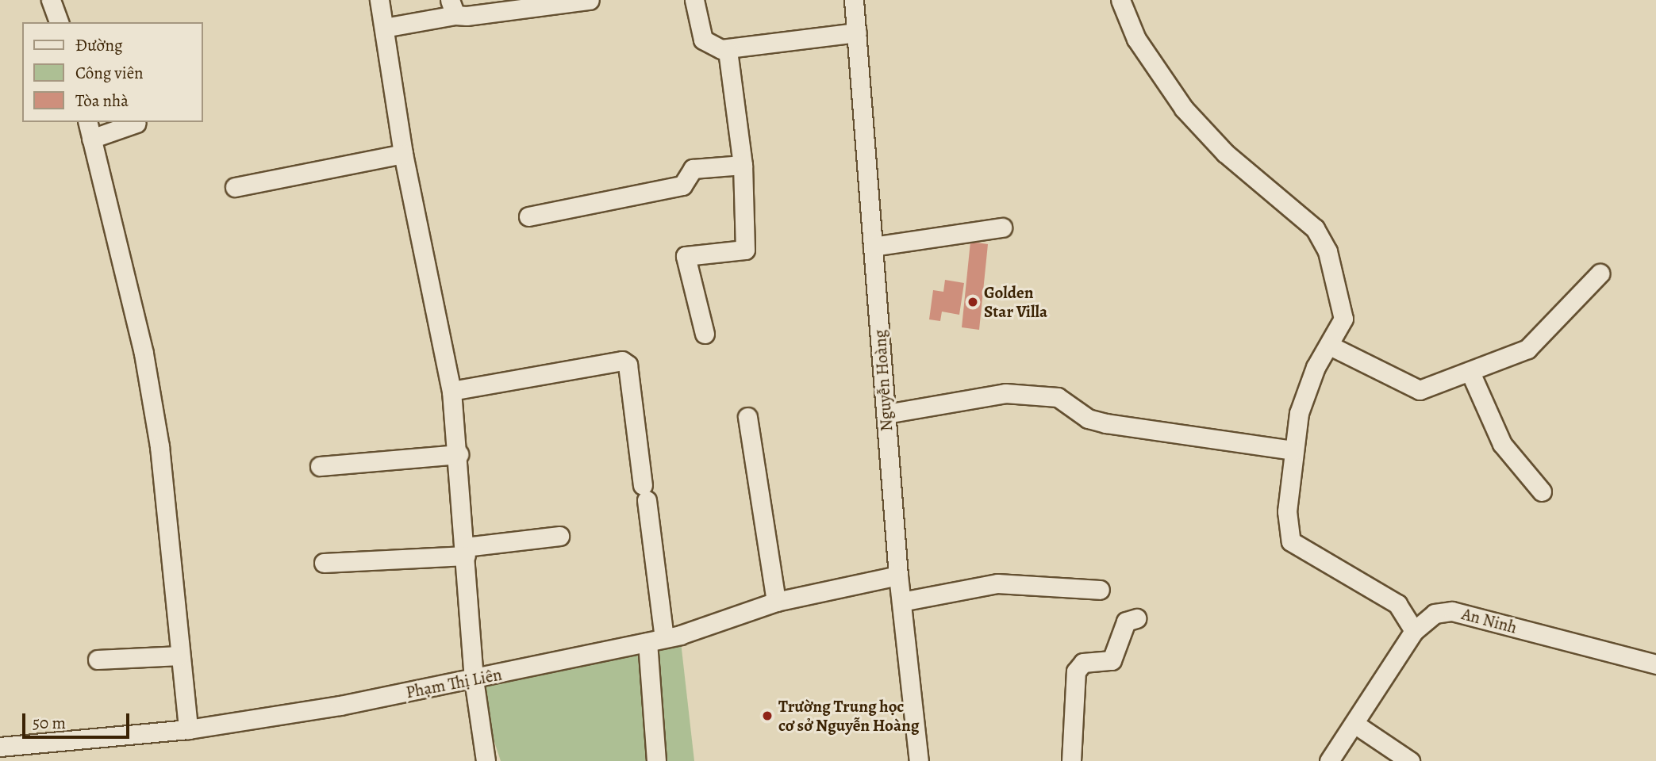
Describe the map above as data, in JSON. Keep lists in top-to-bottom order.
{
  "streets": {
    "street": ["Nguyễn Hoàng", "An Ninh", "Phạm Thị Liên"]
  },
  "crossings": [
    ["Nguyễn Hoàng", "Phạm Thị Liên"]
  ],
  "places": ["Golden Star Villa", "Trường Trung học cơ sở Nguyễn Hoàng"],
  "legend": ["Đường", "Công viên", "Tòa nhà"],
  "scale_bar": "50 m"
}
